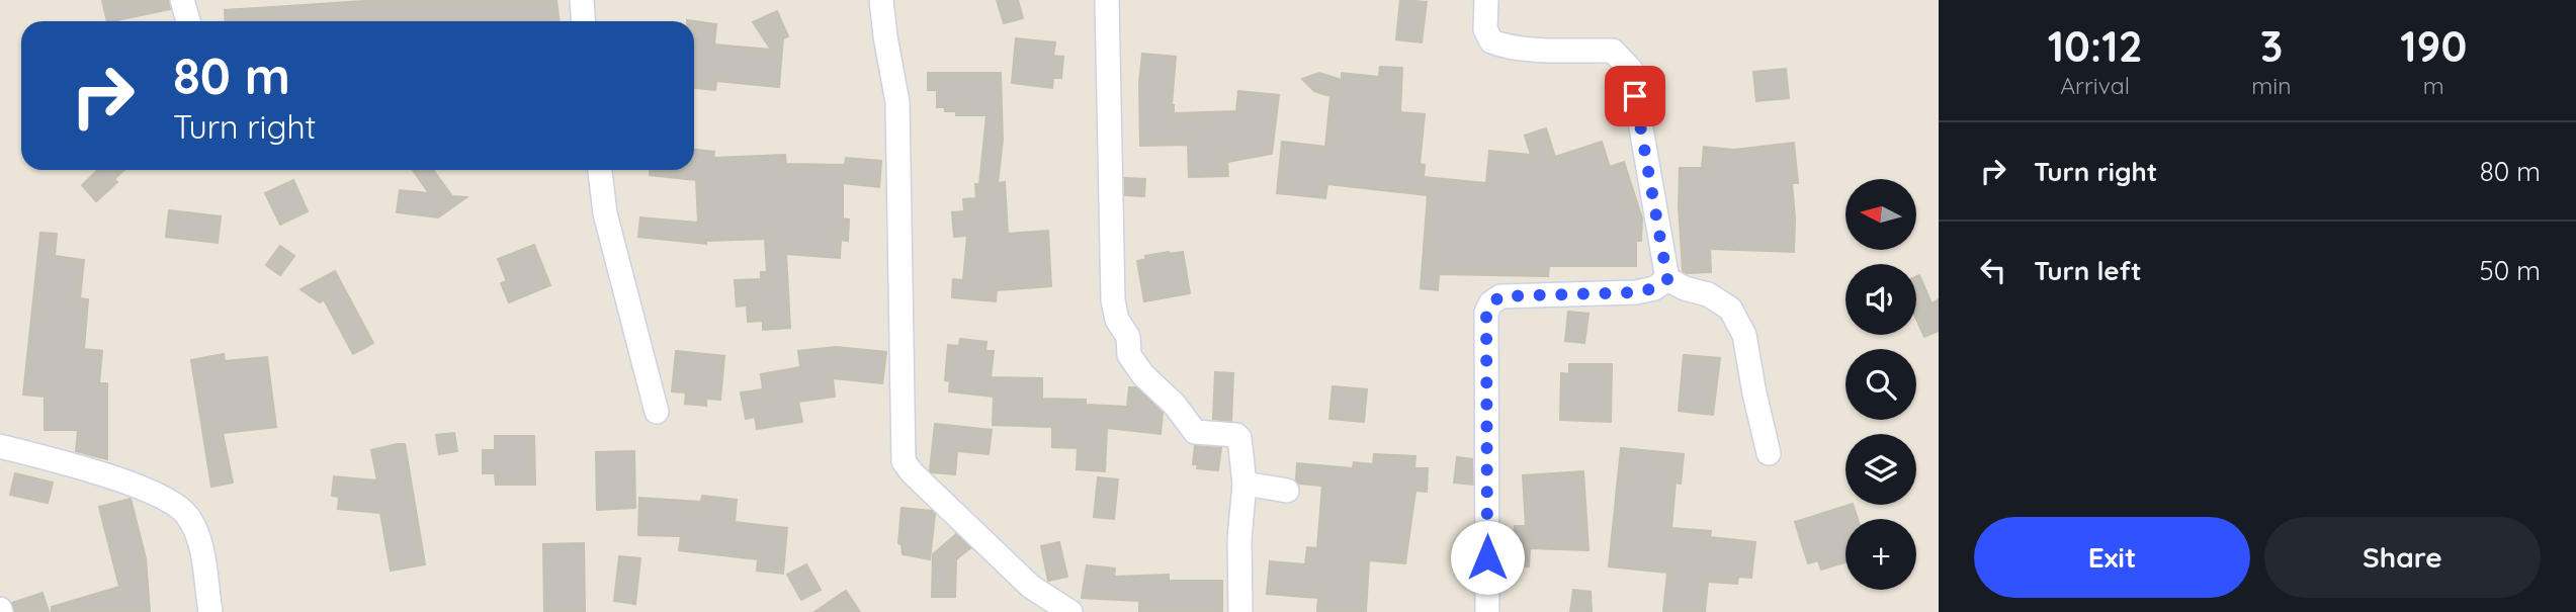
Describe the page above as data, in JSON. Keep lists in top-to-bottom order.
{
  "north": "left",
  "page": {
    "eta": [
      "10:12",
      "Arrival",
      "3",
      "min",
      "190",
      "m"
    ],
    "turn": ["80 m", "Turn right"],
    "list": [
      {
        "name": "Turn right",
        "value": "80 m"
      },
      {
        "name": "Turn left",
        "value": "50 m"
      }
    ],
    "map_buttons": "+",
    "buttons": ["Exit", "Share"]
  }
}
